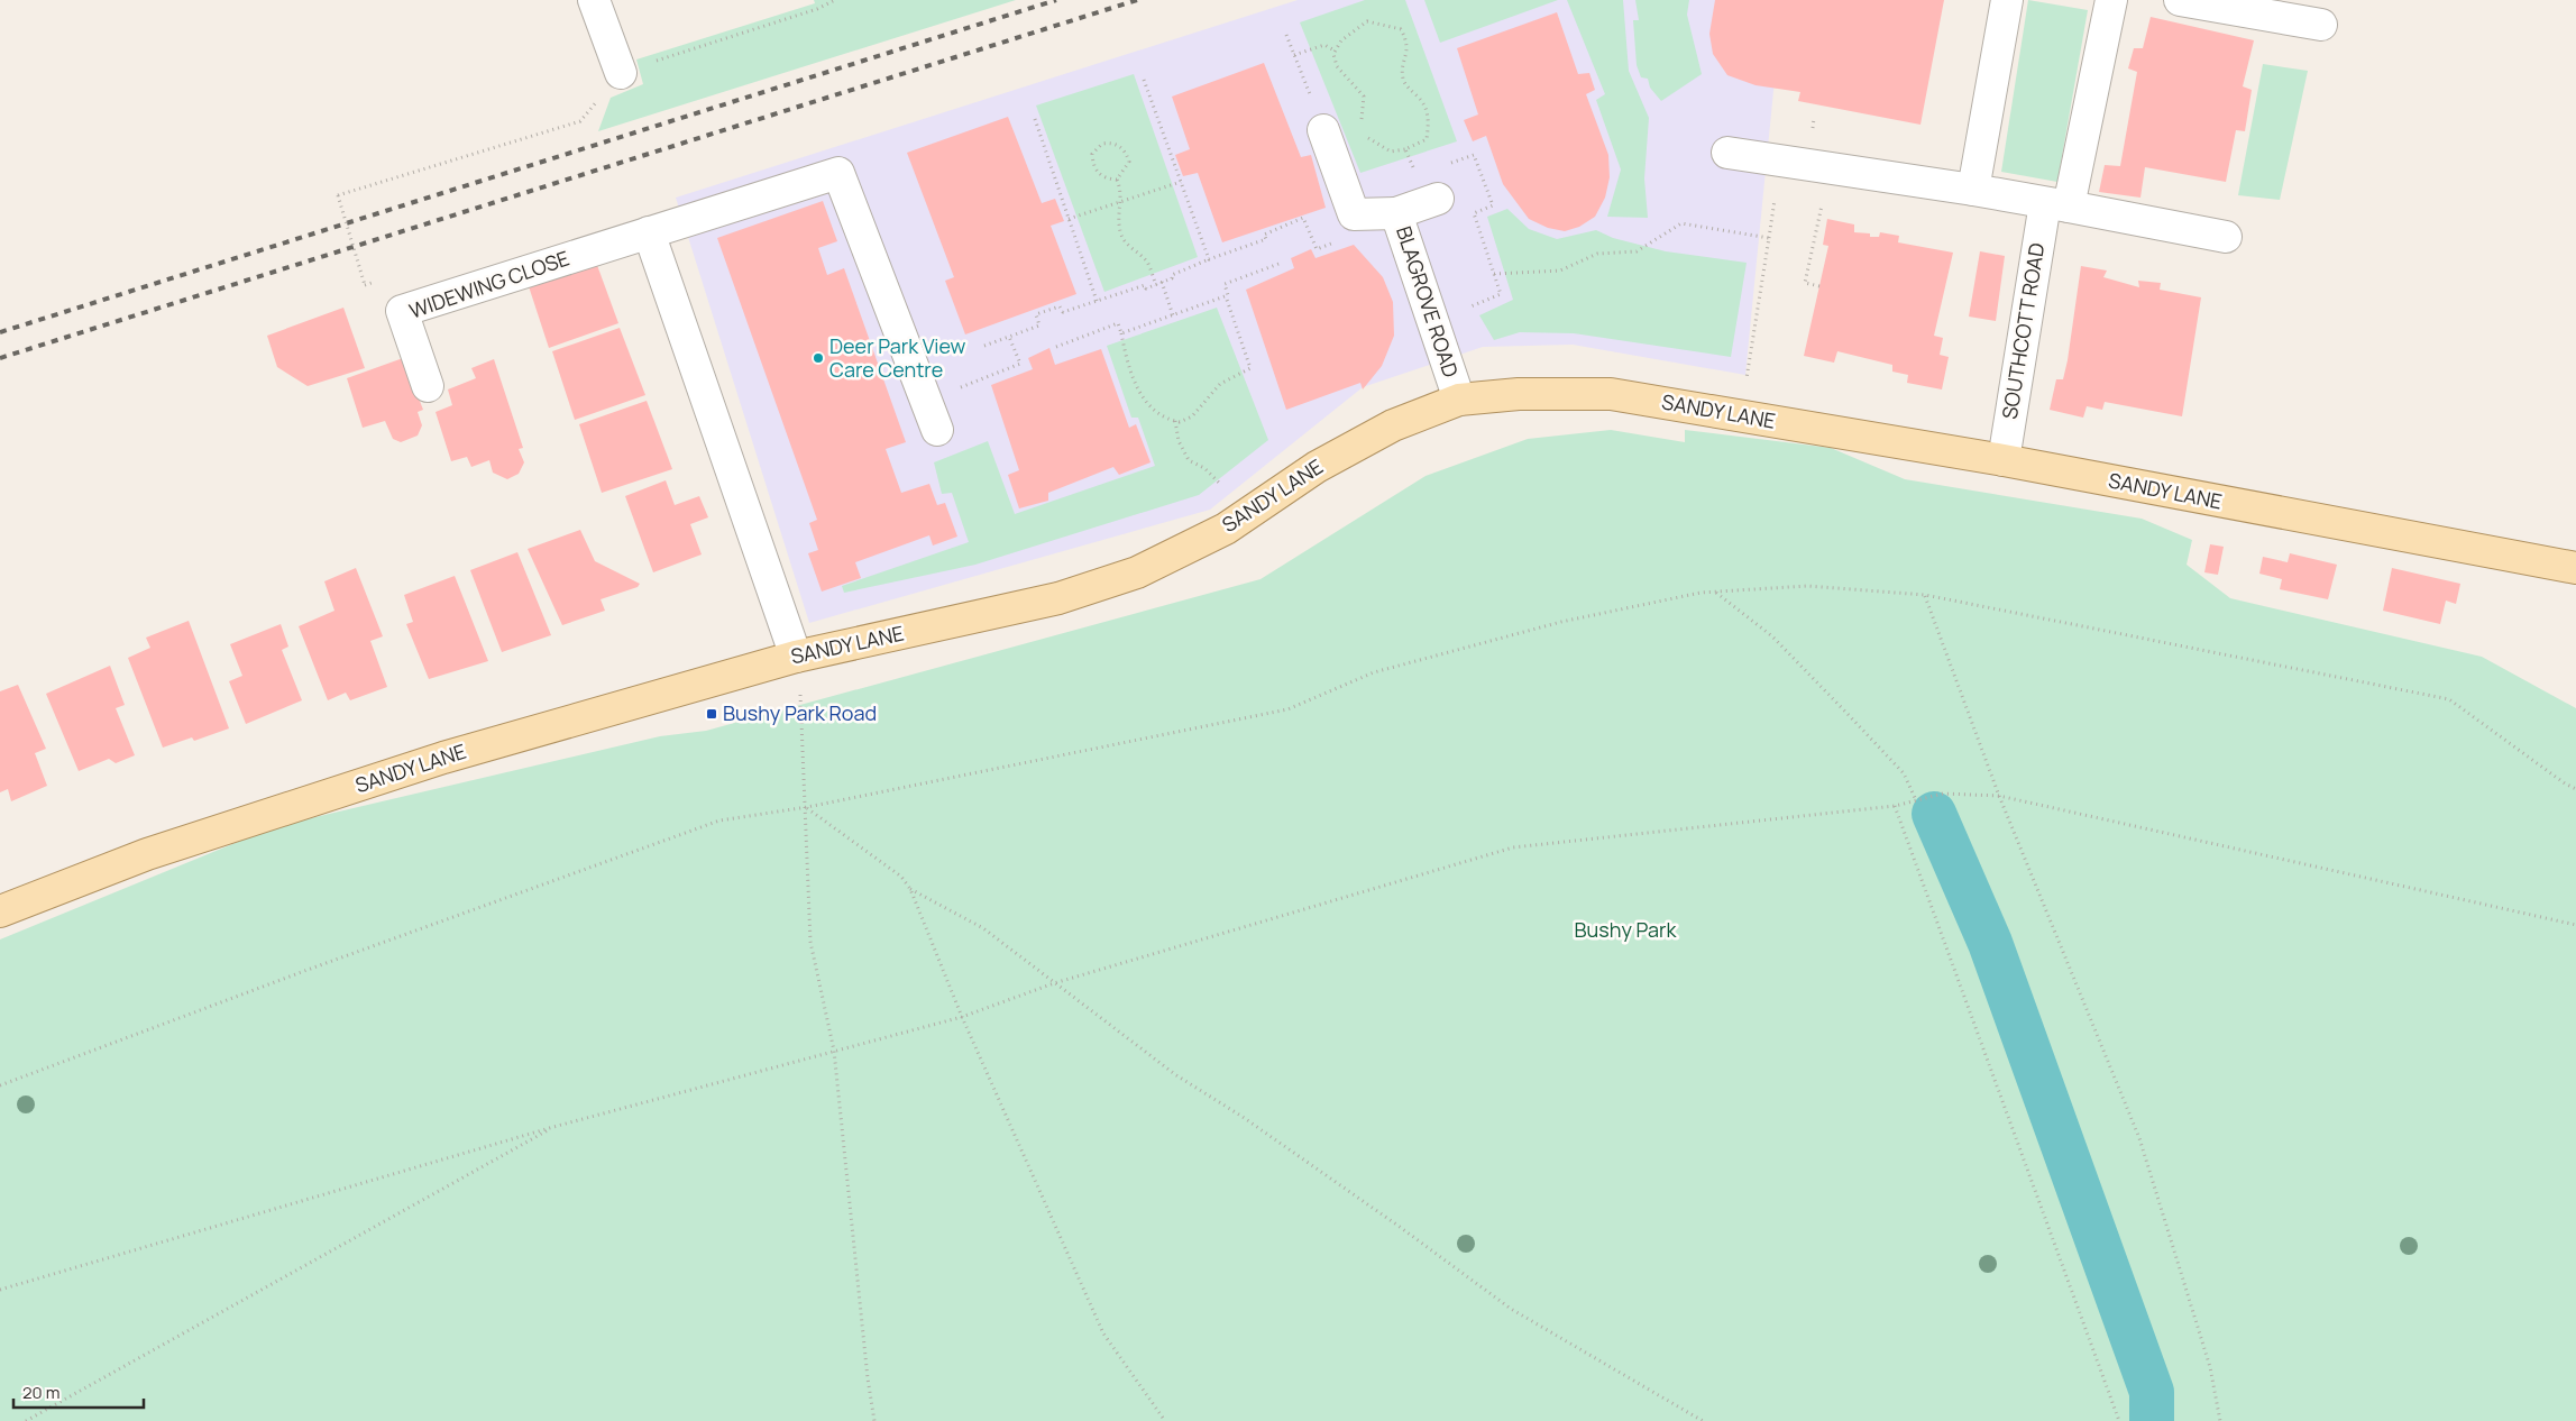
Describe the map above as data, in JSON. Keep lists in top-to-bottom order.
{
  "streets": {
    "main road": ["SANDY LANE"],
    "street": ["WIDEWING CLOSE", "BLAGROVE ROAD", "SOUTHCOTT ROAD"]
  },
  "crossings": [
    ["BLAGROVE ROAD", "SANDY LANE"],
    ["SOUTHCOTT ROAD", "SANDY LANE"]
  ],
  "parks": ["Bushy Park"],
  "places": {
    "other": ["Deer Park View Care Centre"],
    "transit": ["Bushy Park Road"]
  },
  "scale_bar": "20 m"
}
